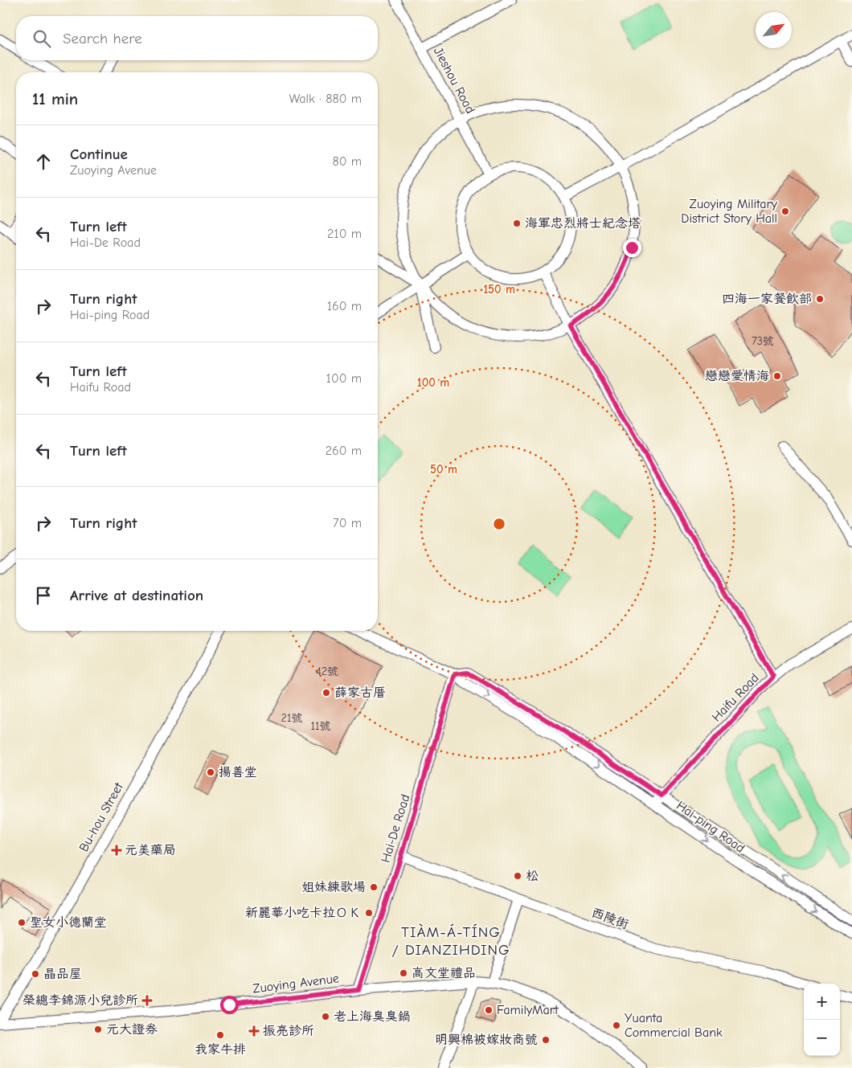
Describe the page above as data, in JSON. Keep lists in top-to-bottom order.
{
  "streets": {
    "street": [
      "Jieshou Road",
      "Haifu Road",
      "Bu-hou Street",
      "Hai-ping Road",
      "Hai-De Road",
      "西陵街",
      "Zuoying Avenue"
    ]
  },
  "crossings": [
    ["Haifu Road", "Hai-ping Road"],
    ["Hai-ping Road", "Hai-De Road"],
    ["Hai-De Road", "西陵街"],
    ["Hai-De Road", "Zuoying Avenue"]
  ],
  "districts": ["TIÀM-Á-TÍNG / DIANZIHDING"],
  "places": {
    "other": [
      "Zuoying Military District Story Hall",
      "海軍忠烈將士紀念塔",
      "四海一家餐飲部",
      "戀戀愛情海",
      "薛家古厝",
      "揚善堂",
      "松",
      "姐妹練歌場",
      "新麗華小吃卡拉ＯＫ",
      "聖女小德蘭堂",
      "高文堂禮品",
      "晶品屋",
      "FamilyMart",
      "老上海臭臭鍋",
      "Yuanta Commercial Bank",
      "元大證券",
      "我家牛排",
      "明興棉被嫁妝商號"
    ],
    "health": ["元美藥局", "榮總李錦源小兒診所", "振亮診所"]
  },
  "house_numbers": [
    "73號",
    "42號",
    "21號",
    "11號"
  ],
  "north": "top right",
  "page": {
    "search": "Search here",
    "heading": ["11 min", "Walk · 880 m"],
    "list": [
      ["Continue", "Zuoying Avenue", "80 m"],
      ["Turn left", "Hai-De Road", "210 m"],
      ["Turn right", "Hai-ping Road", "160 m"],
      ["Turn left", "Haifu Road", "100 m"],
      ["Turn left", "260 m"],
      ["Turn right", "70 m"],
      "Arrive at destination"
    ],
    "map_buttons": ["+", "−"]
  },
  "rings": ["150 m", "100 m", "50 m"]
}
